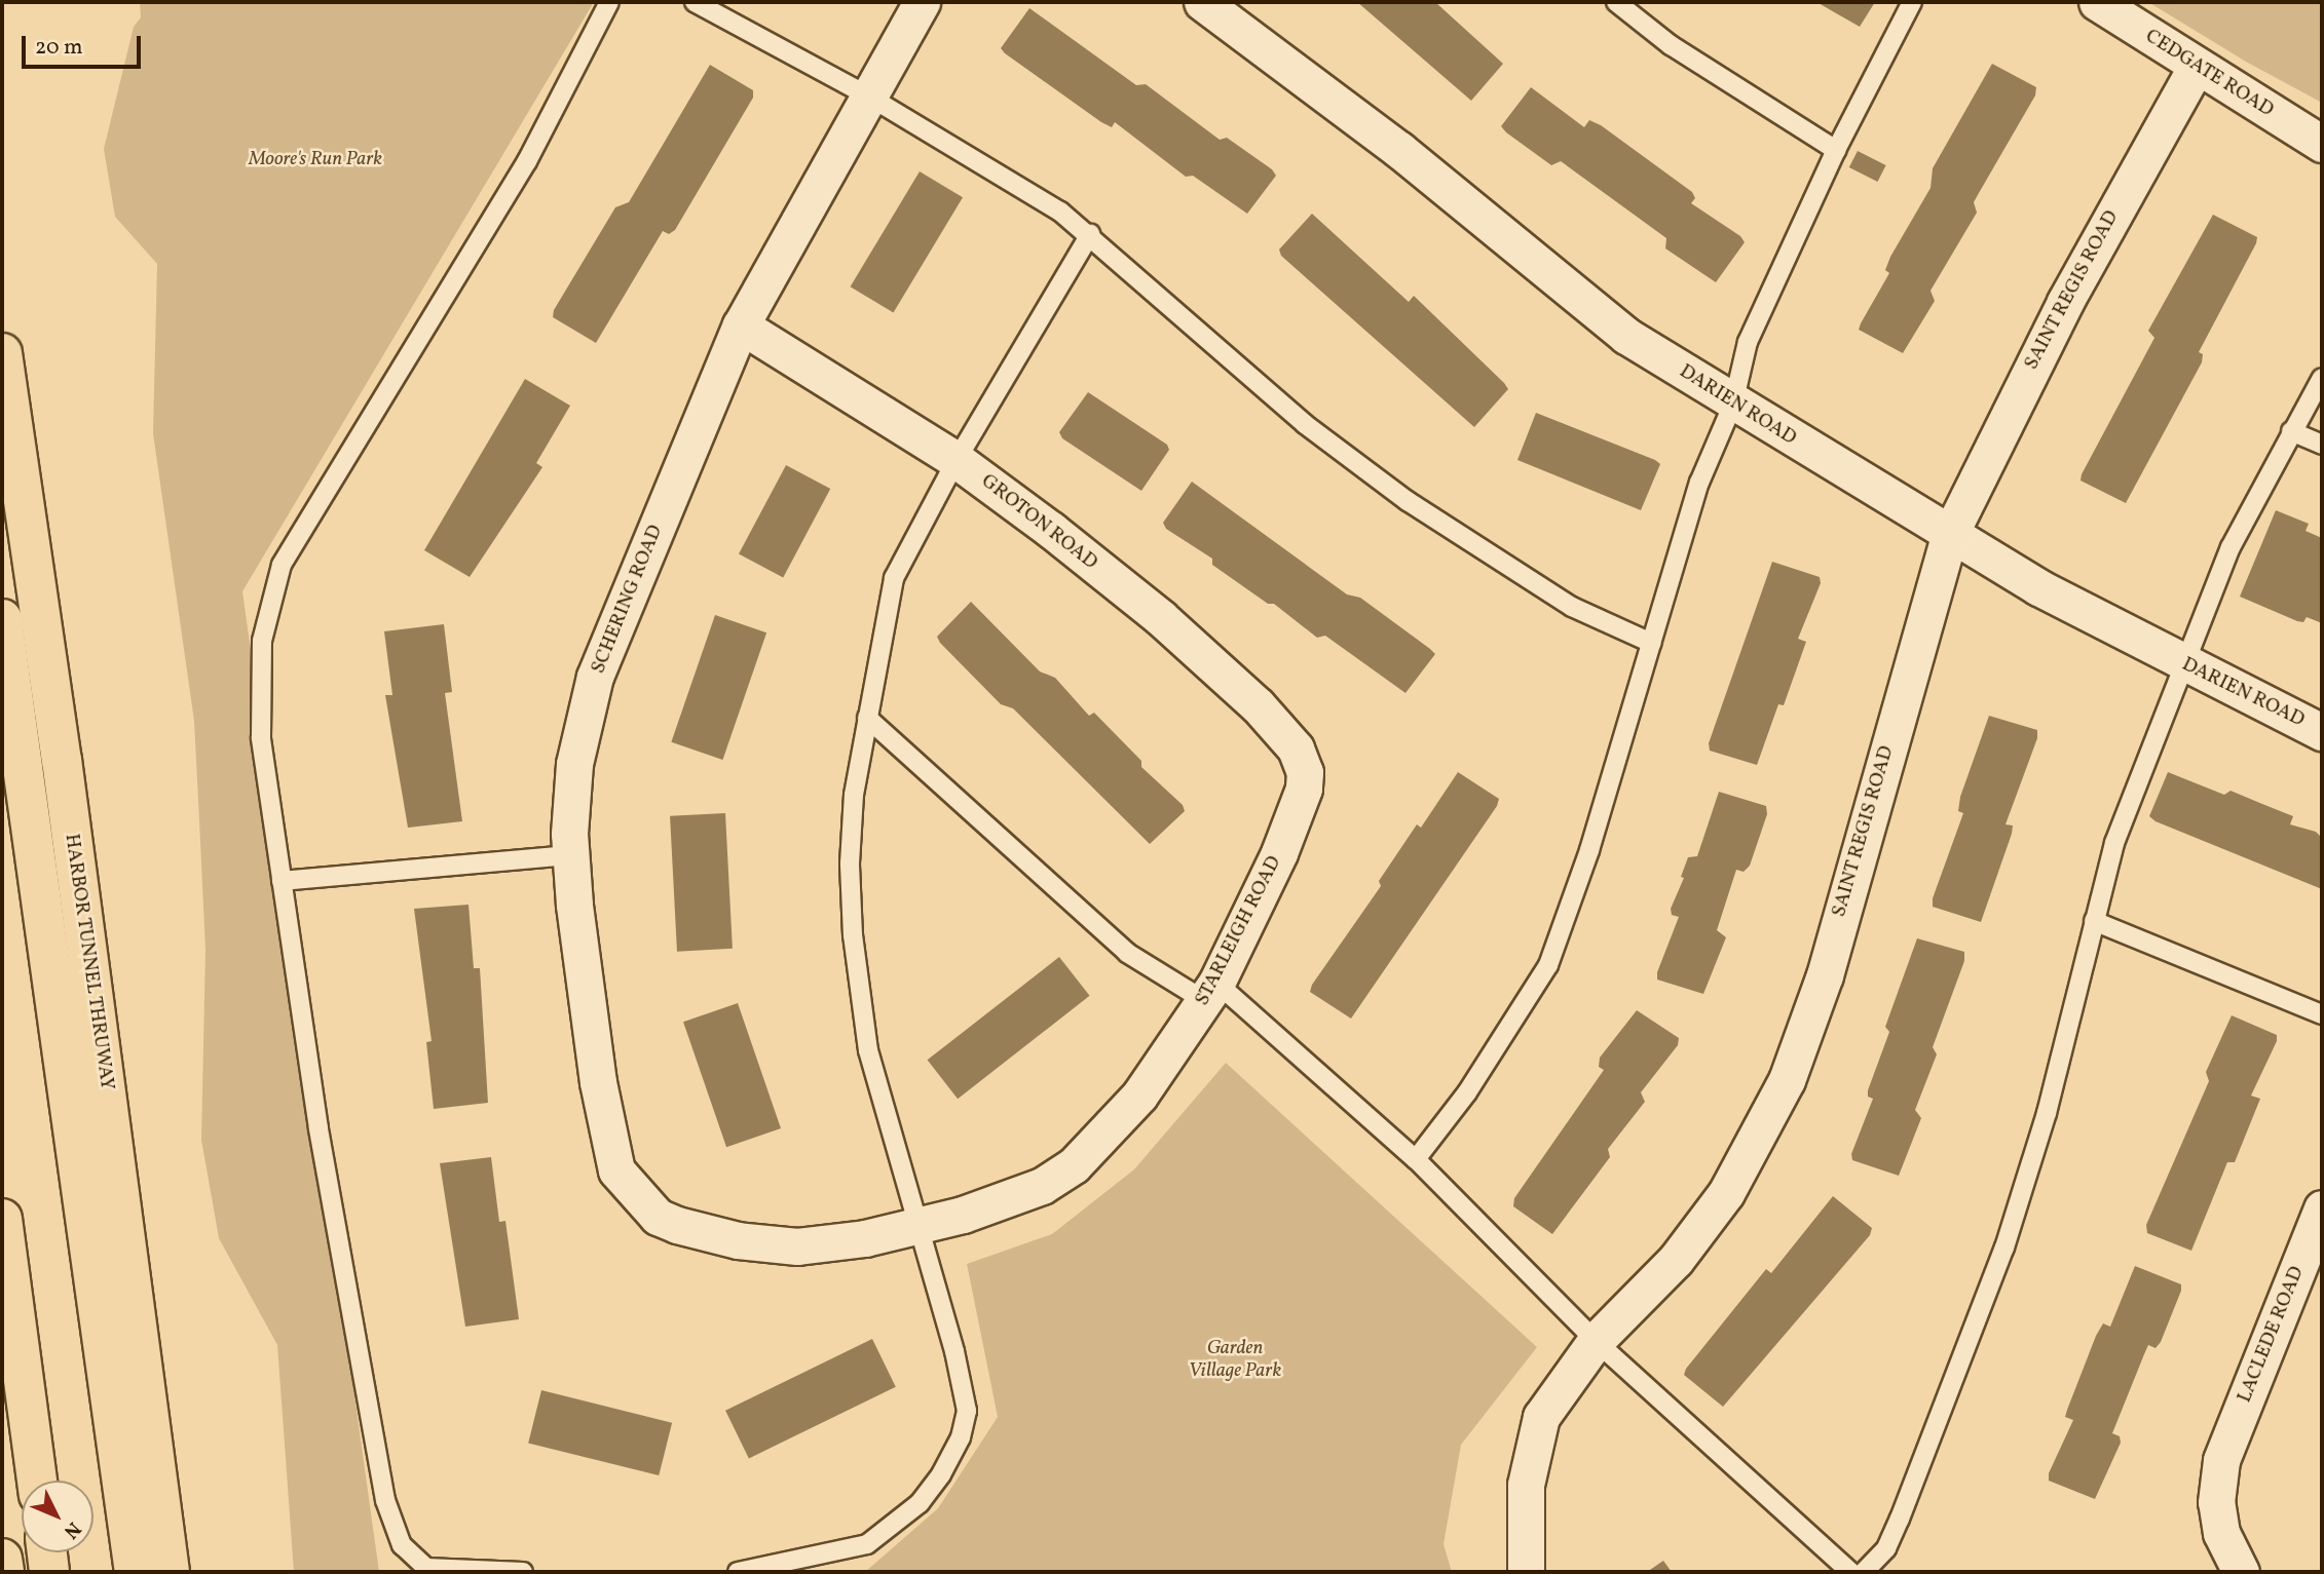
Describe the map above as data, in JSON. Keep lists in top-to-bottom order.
{
  "streets": {
    "highway": ["HARBOR TUNNEL THRUWAY"],
    "street": [
      "CEDGATE ROAD",
      "SAINT REGIS ROAD",
      "DARIEN ROAD",
      "GROTON ROAD",
      "SCHERING ROAD",
      "STARLEIGH ROAD",
      "LACLEDE ROAD"
    ]
  },
  "crossings": [
    ["CEDGATE ROAD", "SAINT REGIS ROAD"],
    ["SAINT REGIS ROAD", "DARIEN ROAD"],
    ["GROTON ROAD", "SCHERING ROAD"],
    ["GROTON ROAD", "STARLEIGH ROAD"],
    ["SCHERING ROAD", "STARLEIGH ROAD"]
  ],
  "parks": ["Moore's Run Park", "Garden Village Park"],
  "scale_bar": "20 m",
  "north": "bottom right"
}
